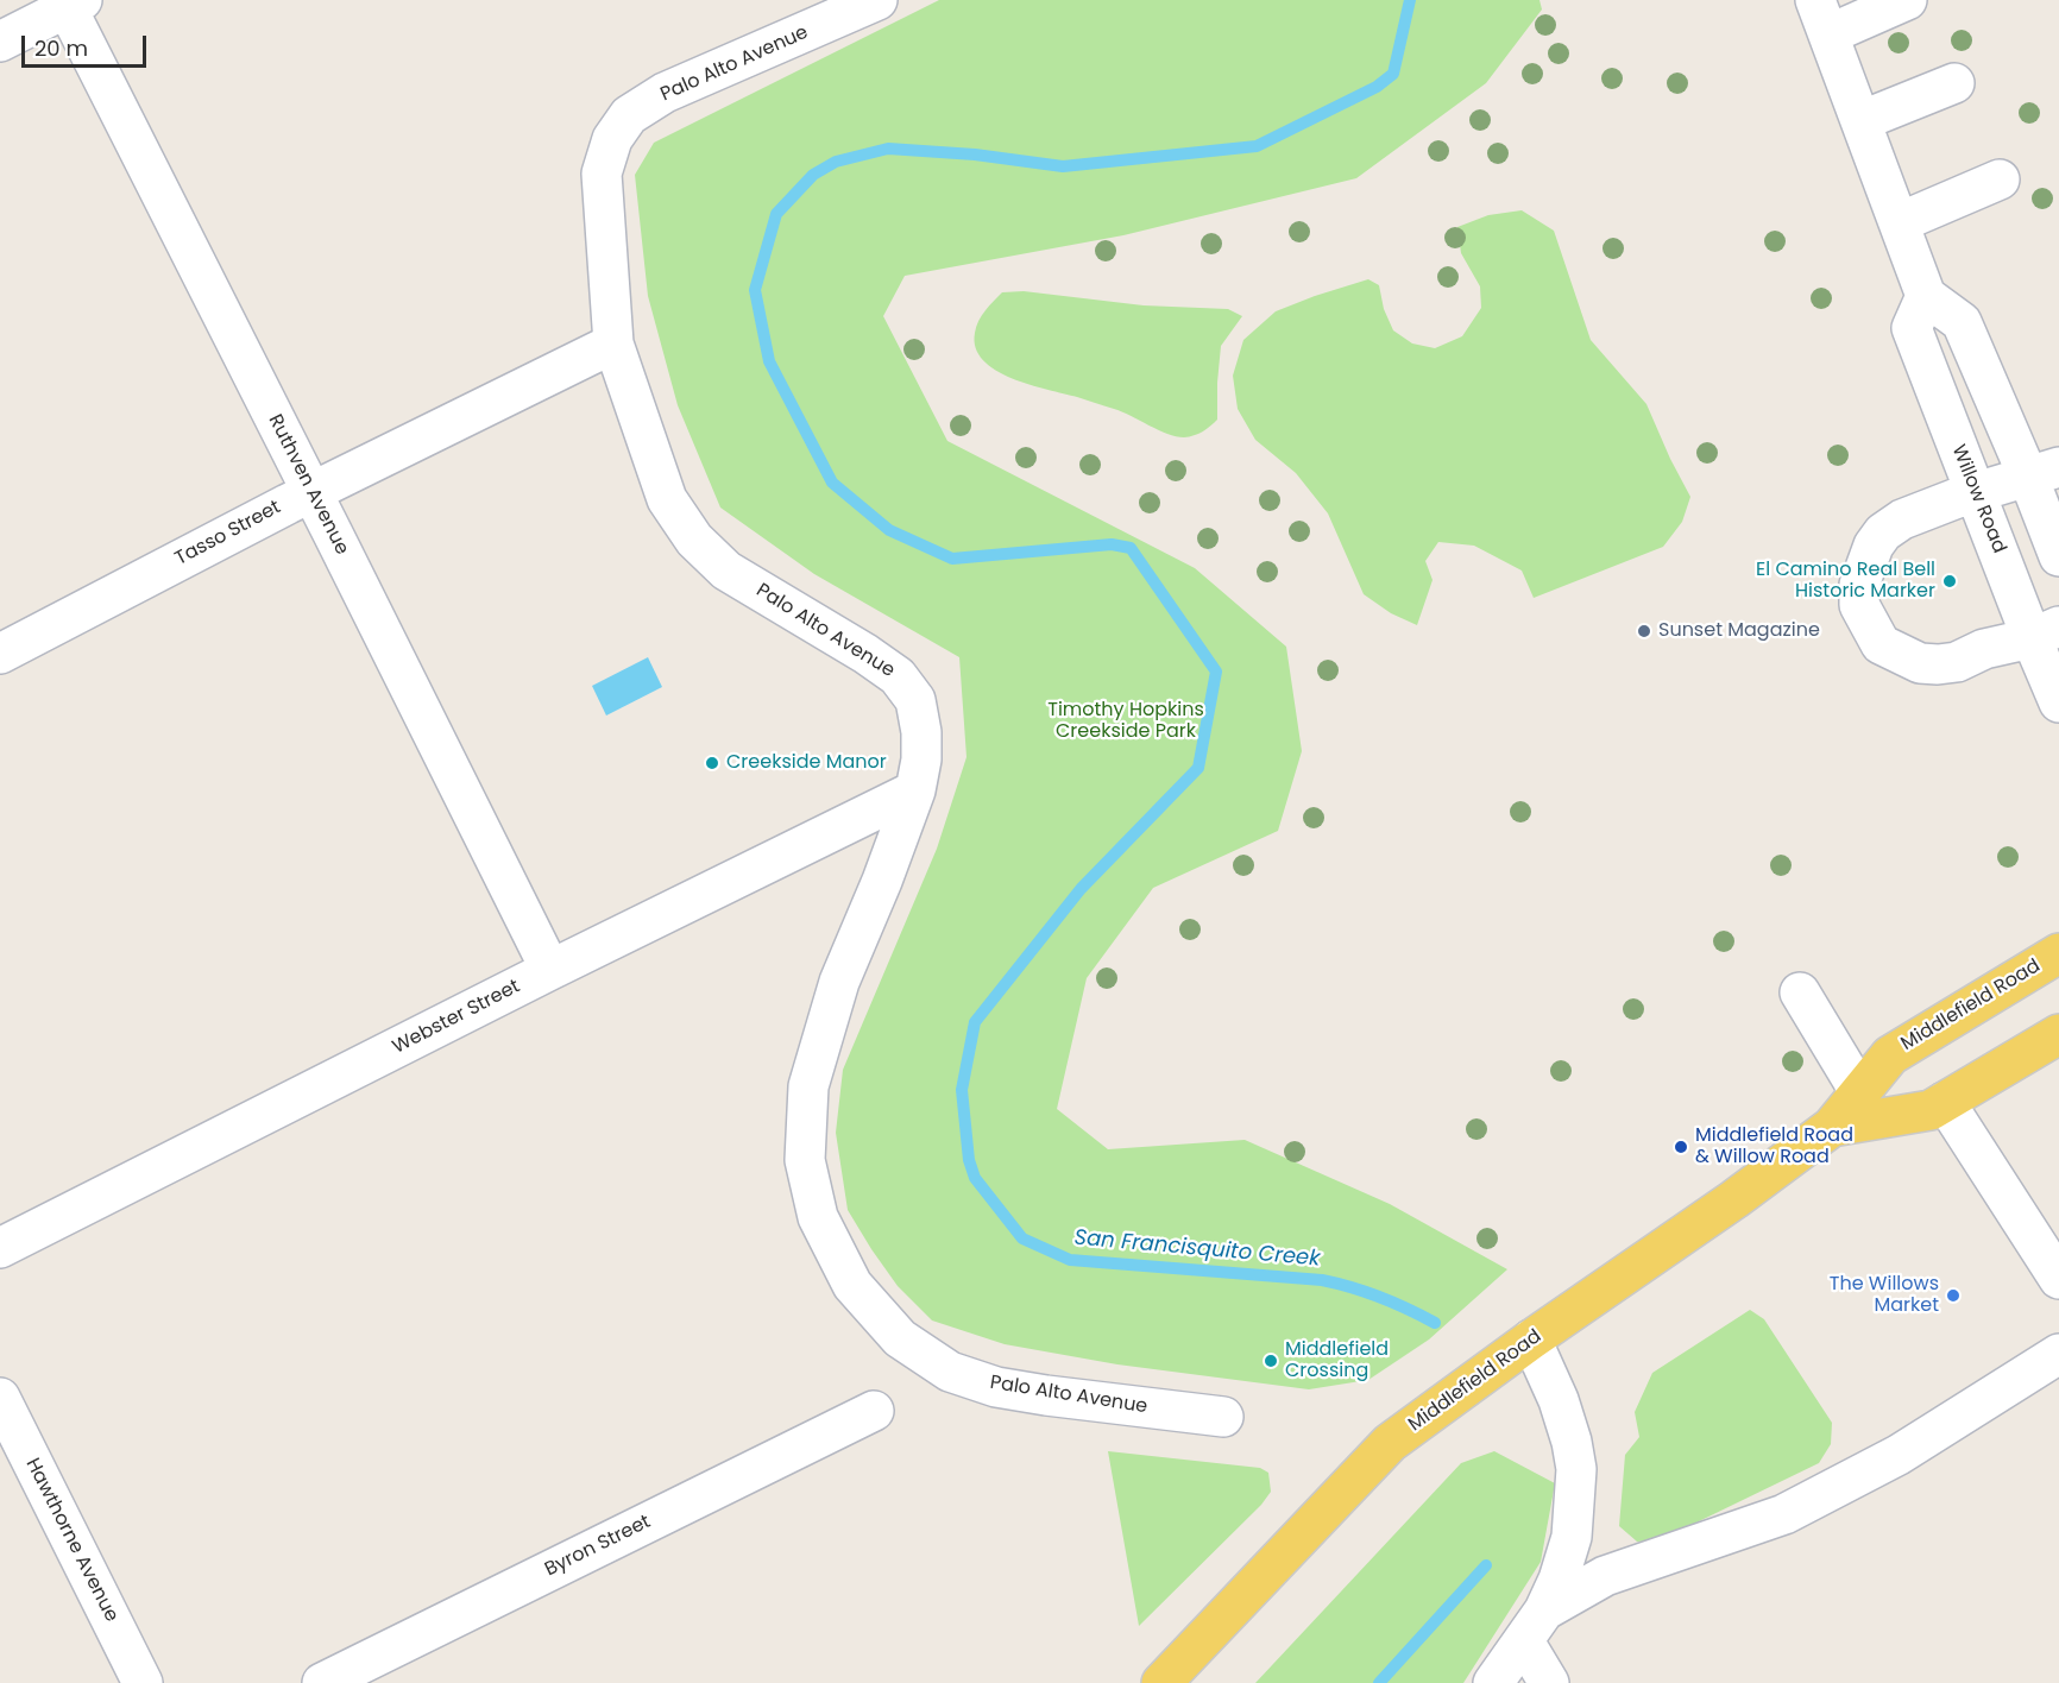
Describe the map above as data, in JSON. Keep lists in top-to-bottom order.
{
  "streets": {
    "main road": ["Middlefield Road"],
    "street": [
      "Palo Alto Avenue",
      "Ruthven Avenue",
      "Willow Road",
      "Tasso Street",
      "Webster Street",
      "Hawthorne Avenue",
      "Byron Street"
    ]
  },
  "crossings": [
    ["Palo Alto Avenue", "Tasso Street"],
    ["Palo Alto Avenue", "Webster Street"],
    ["Ruthven Avenue", "Tasso Street"],
    ["Ruthven Avenue", "Webster Street"]
  ],
  "water": ["San Francisquito Creek"],
  "parks": ["Timothy Hopkins Creekside Park"],
  "places": [
    "El Camino Real Bell Historic Marker",
    "Sunset Magazine",
    "Creekside Manor",
    "Middlefield Road & Willow Road",
    "The Willows Market",
    "Middlefield Crossing"
  ],
  "scale_bar": "20 m"
}
